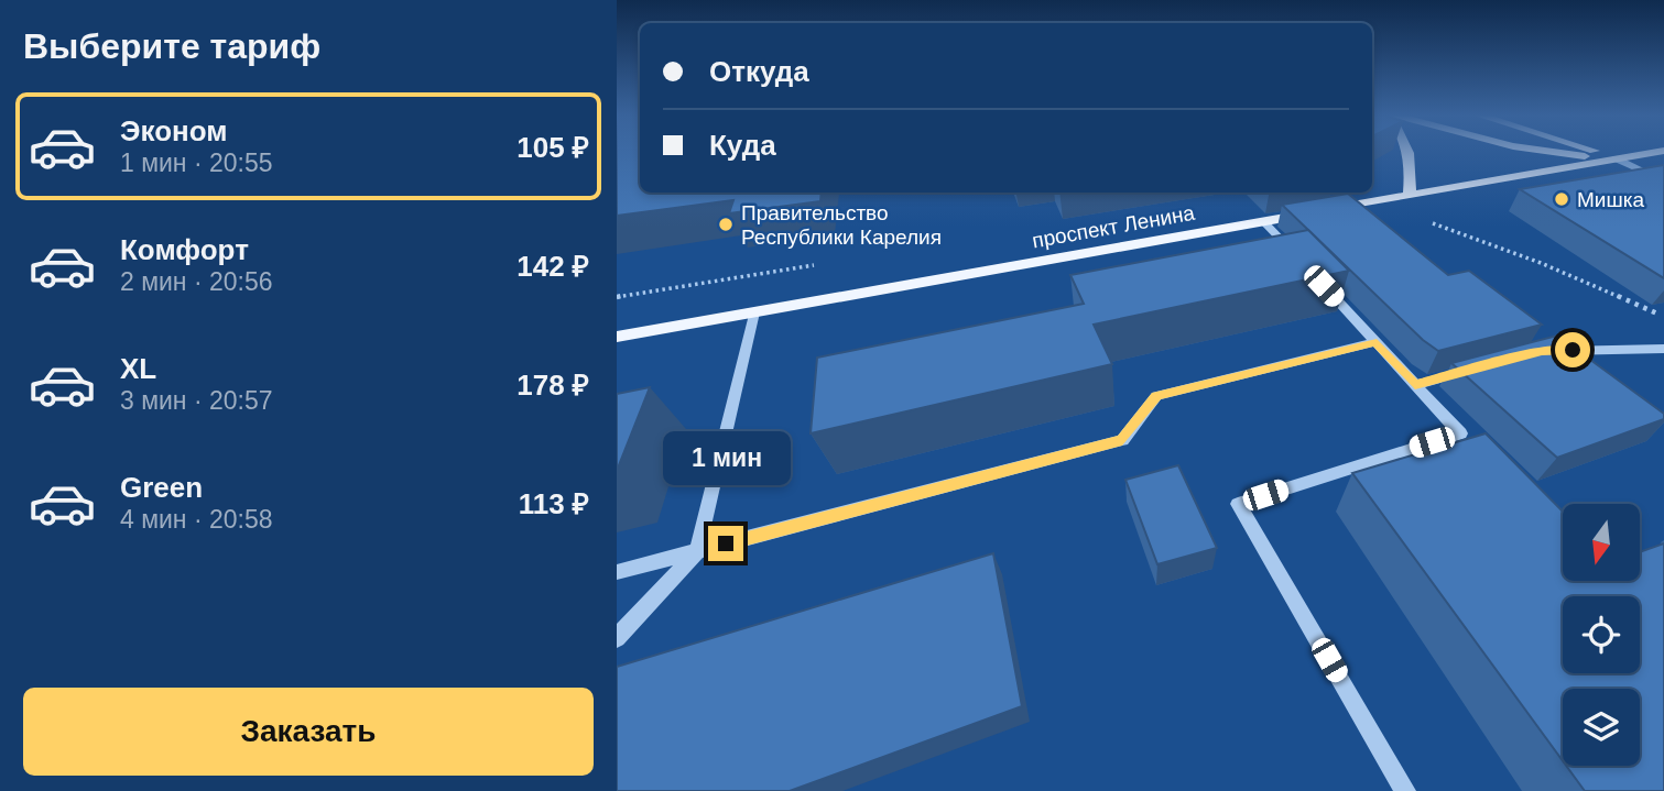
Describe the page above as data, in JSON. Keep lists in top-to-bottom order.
{
  "streets": {
    "main road": ["проспект Ленина"]
  },
  "places": ["Мишка", "Правительство Республики Карелия"],
  "north": "bottom",
  "page": {
    "heading": "Выберите тариф",
    "banner": ["Откуда", "Куда"],
    "list": [
      {
        "name": "Эконом",
        "note": "1 мин · 20:55",
        "value": "105 ₽"
      },
      {
        "name": "Комфорт",
        "note": "2 мин · 20:56",
        "value": "142 ₽"
      },
      {
        "name": "XL",
        "note": "3 мин · 20:57",
        "value": "178 ₽"
      },
      {
        "name": "Green",
        "note": "4 мин · 20:58",
        "value": "113 ₽"
      }
    ],
    "bubble": "1 мин",
    "buttons": "Заказать"
  }
}
